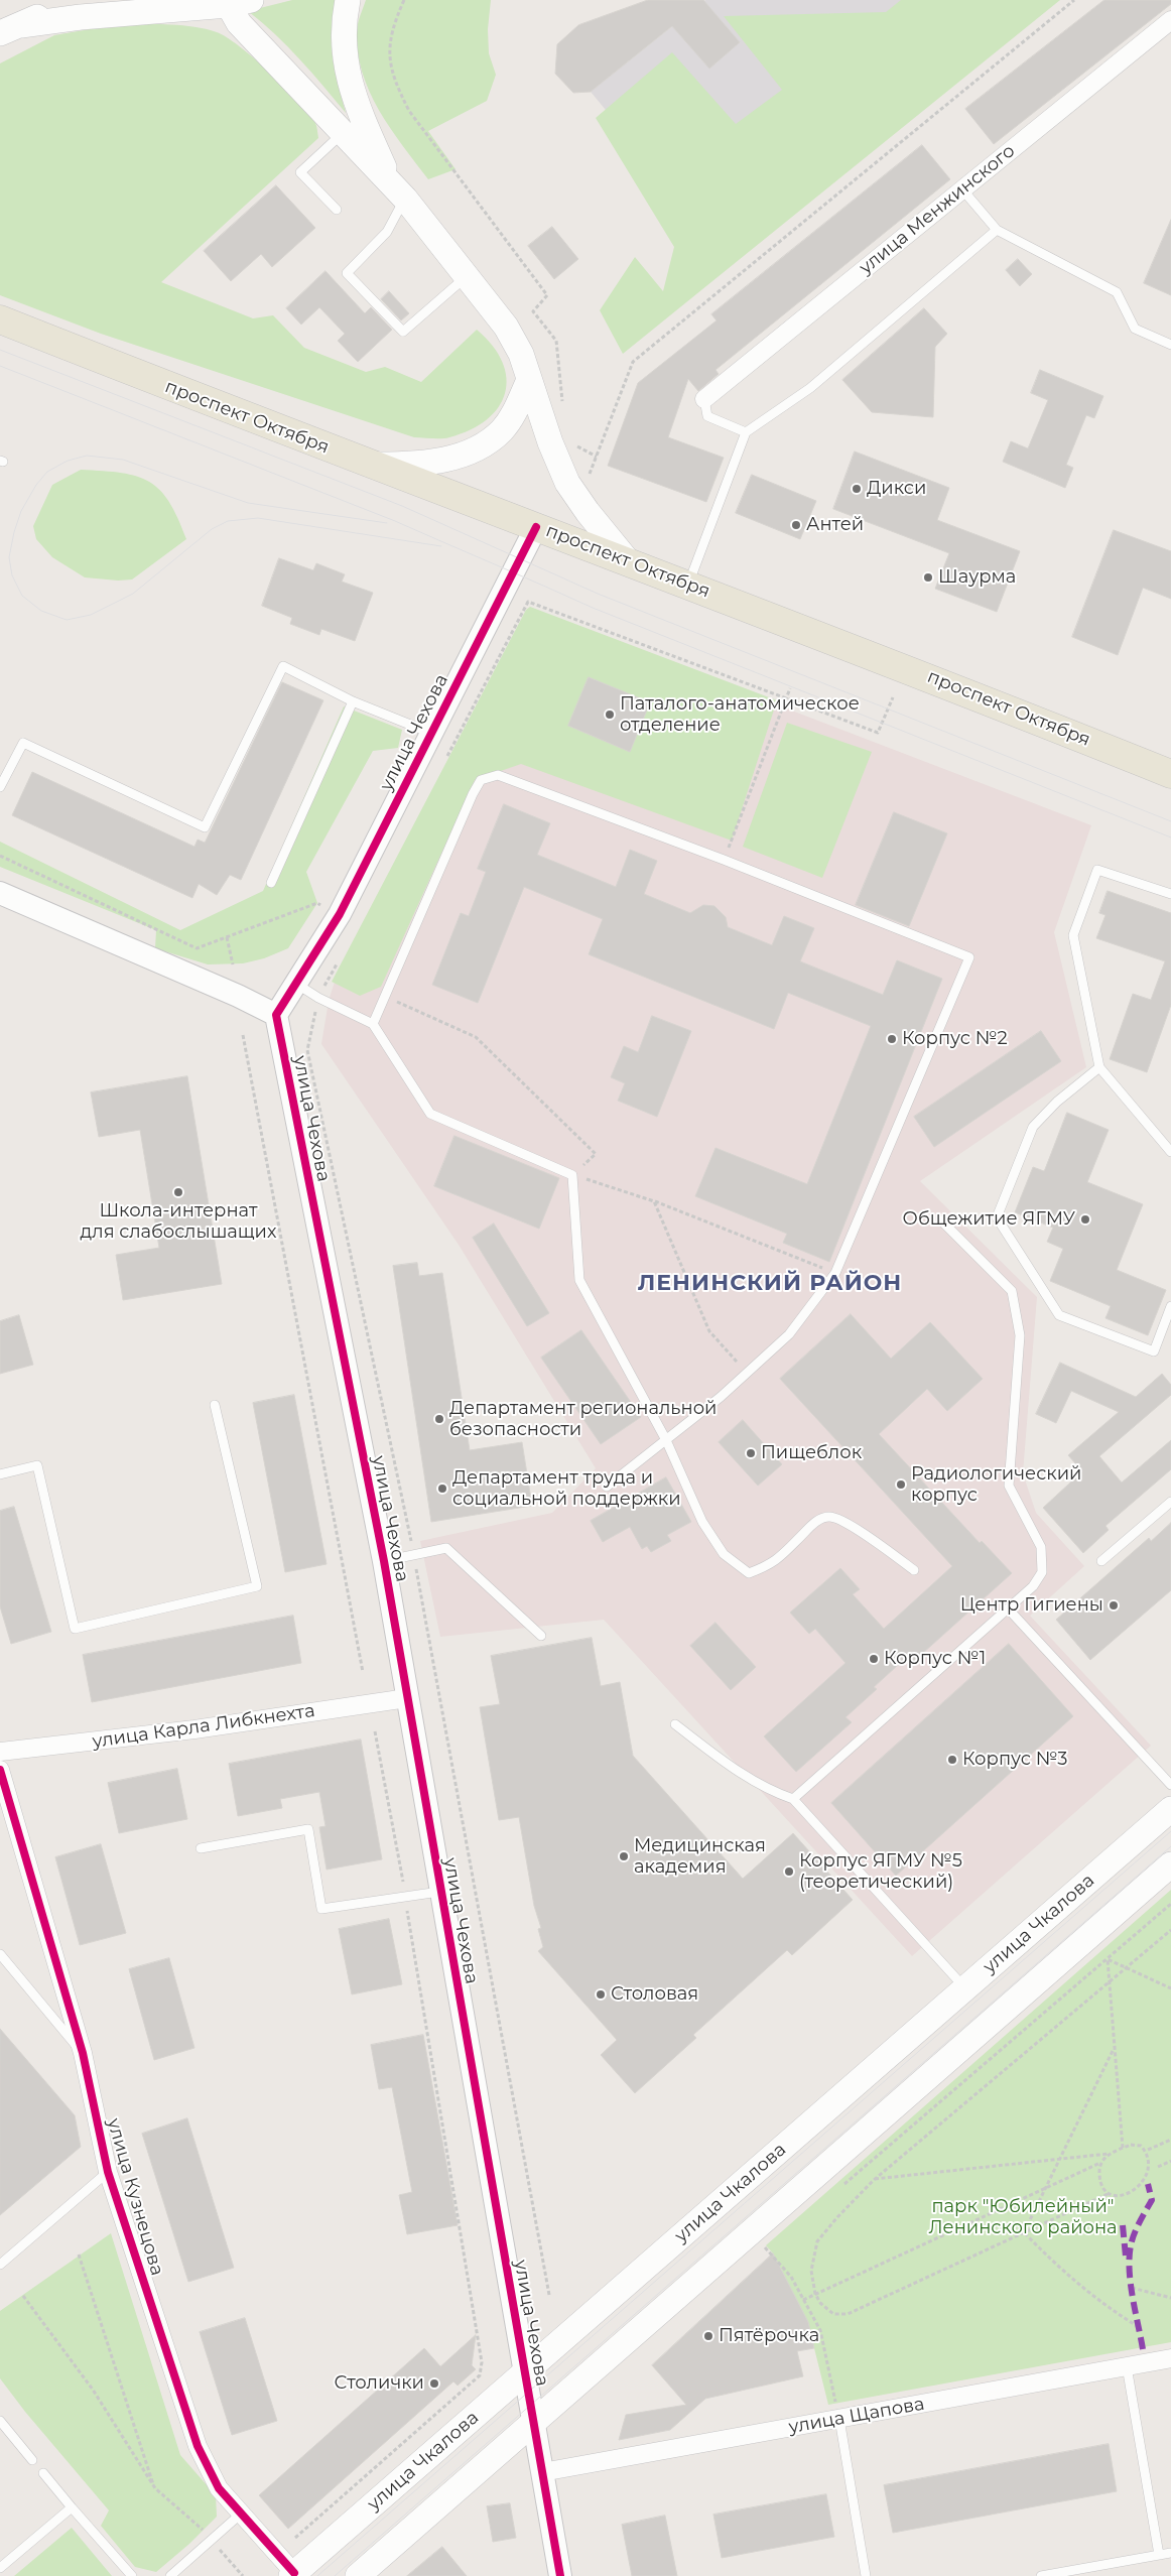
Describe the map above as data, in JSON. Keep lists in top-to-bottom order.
{
  "streets": {
    "main road": ["проспект Октября", "улица Чкалова"],
    "street": [
      "улица Менжинского",
      "улица Чехова",
      "улица Карла Либкнехта",
      "улица Кузнецова",
      "улица Щапова"
    ]
  },
  "crossings": [
    ["проспект Октября", "улица Чехова"],
    ["улица Чехова", "улица Карла Либкнехта"],
    ["улица Чехова", "улица Чкалова"],
    ["улица Чехова", "улица Щапова"],
    ["улица Чкалова", "улица Кузнецова"]
  ],
  "districts": ["ЛЕНИНСКИЙ РАЙОН"],
  "parks": ["парк \"Юбилейный\" Ленинского района"],
  "places": [
    "Дикси",
    "Антей",
    "Шаурма",
    "Паталого-анатомическое отделение",
    "Корпус №2",
    "Школа-интернат для слабослышащих",
    "Общежитие ЯГМУ",
    "Департамент региональной безопасности",
    "Пищеблок",
    "Радиологический корпус",
    "Департамент труда и социальной поддержки",
    "Центр Гигиены",
    "Корпус №1",
    "Корпус №3",
    "Медицинская академия",
    "Корпус ЯГМУ №5 (теоретический)",
    "Столовая",
    "Пятёрочка",
    "Столички"
  ]
}
